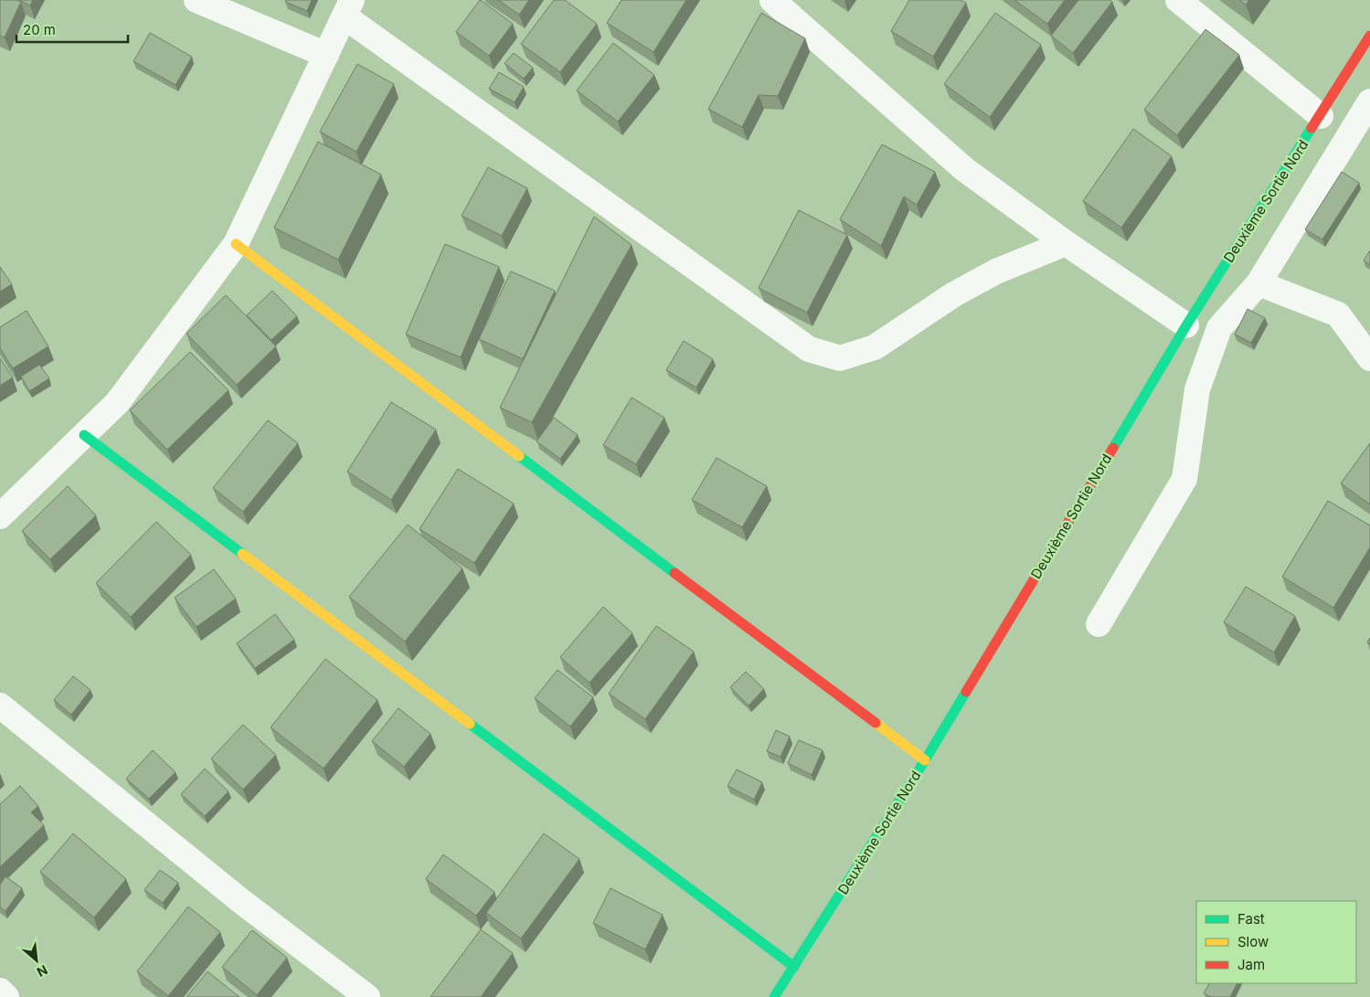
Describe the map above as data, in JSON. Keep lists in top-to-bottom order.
{
  "streets": {
    "street": ["Deuxième Sortie Nord"]
  },
  "legend": ["Fast", "Slow", "Jam"],
  "scale_bar": "20 m",
  "north": "bottom right"
}
